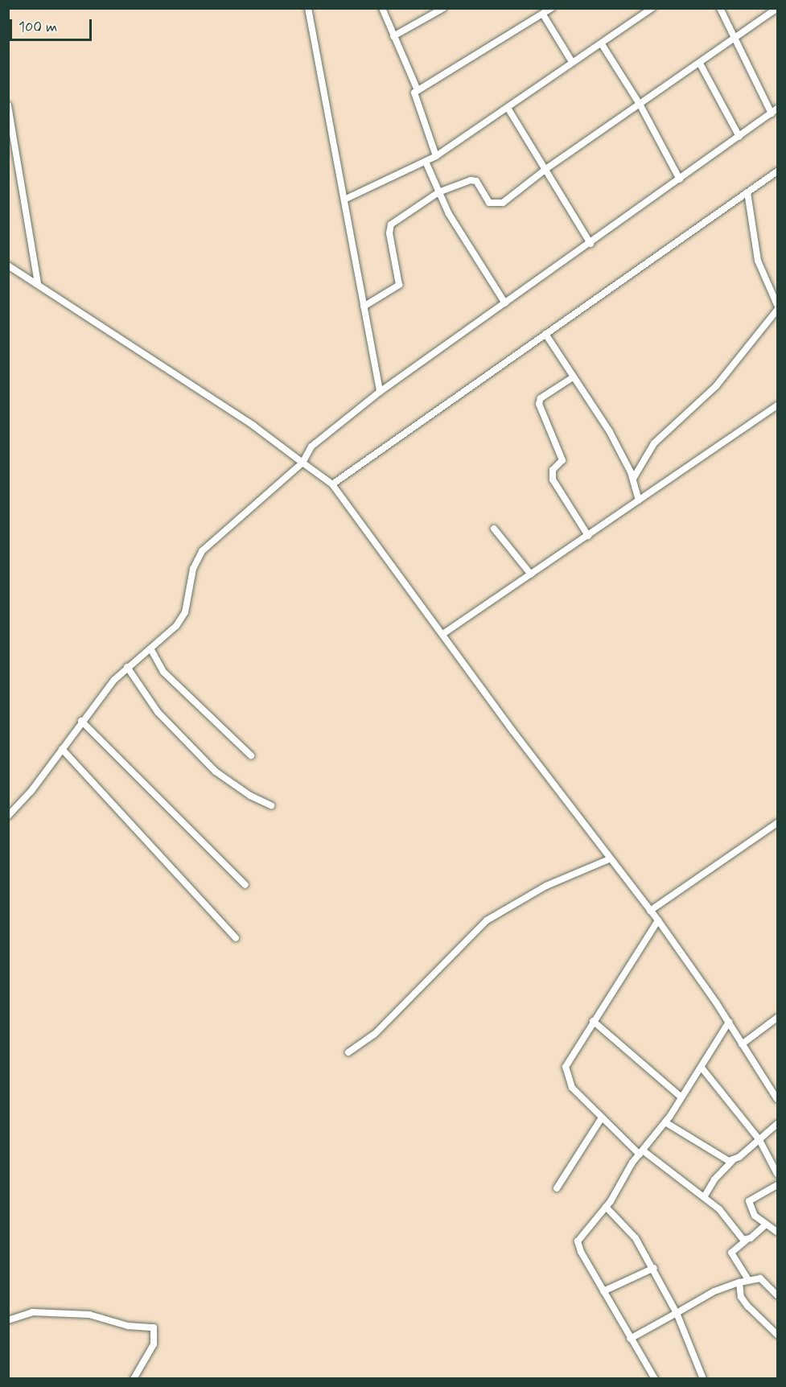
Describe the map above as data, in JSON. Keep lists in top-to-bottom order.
{
  "scale_bar": "100 m"
}
